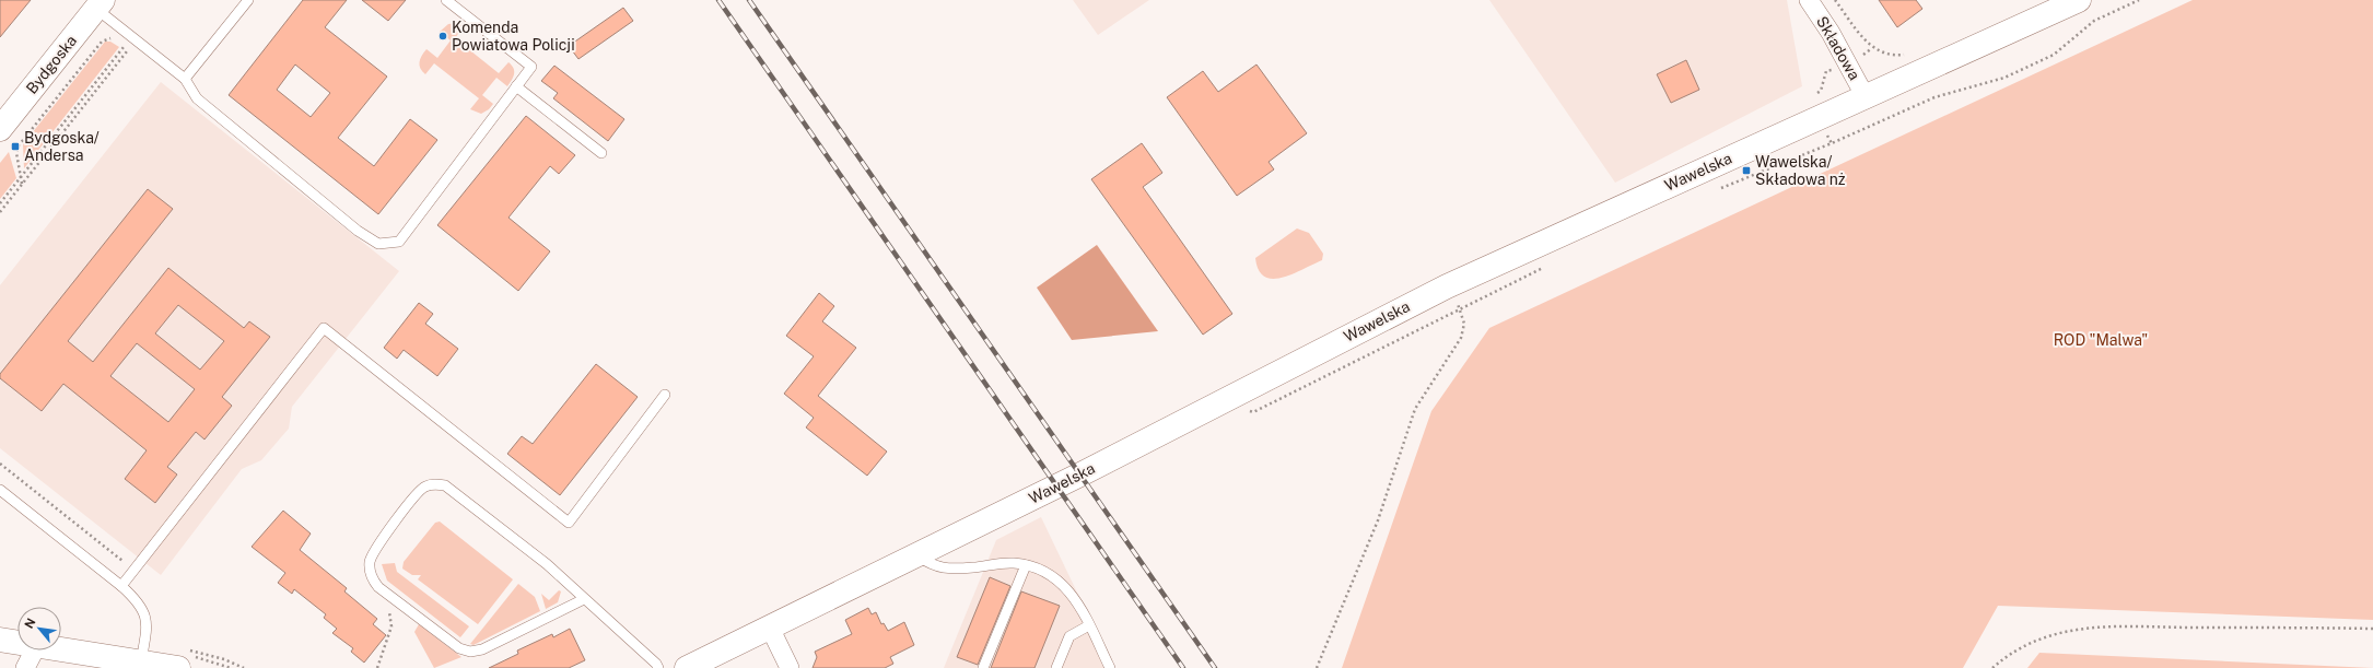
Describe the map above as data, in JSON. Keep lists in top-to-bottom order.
{
  "streets": {
    "street": ["Składowa", "Bydgoska", "Wawelska"]
  },
  "crossings": [
    ["Składowa", "Wawelska"]
  ],
  "parks": ["ROD \"Malwa\""],
  "places": {
    "other": ["Komenda Powiatowa Policji"],
    "transit": ["Bydgoska/ Andersa", "Wawelska/ Składowa nż"]
  },
  "north": "top left"
}
